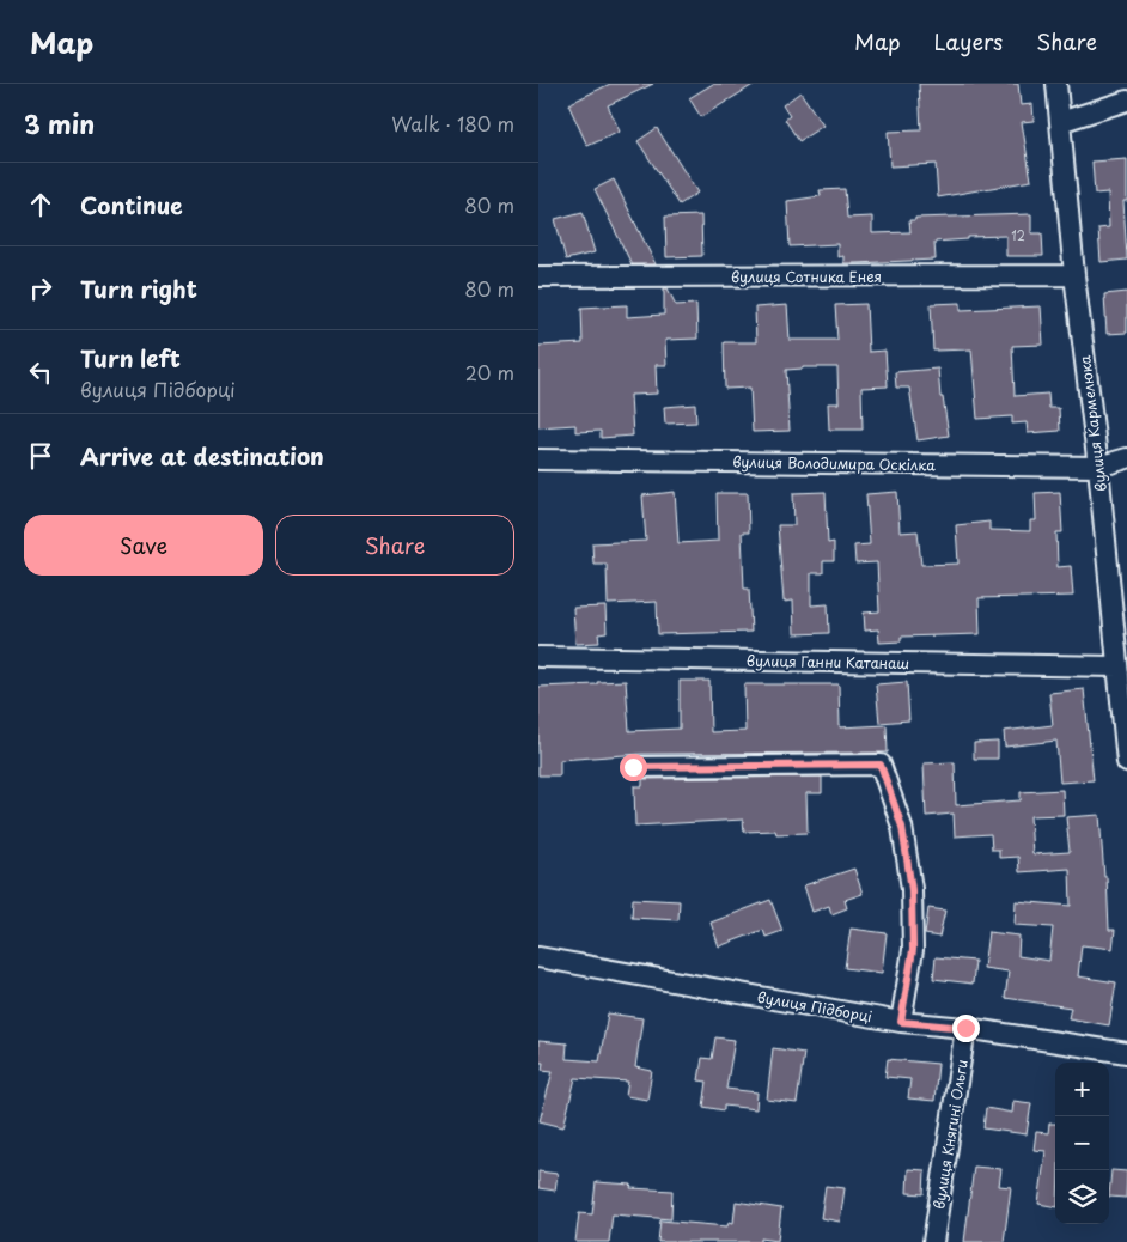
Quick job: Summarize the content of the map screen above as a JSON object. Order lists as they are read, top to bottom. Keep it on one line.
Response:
{"streets":{"street":["вулиця Сотника Енея","вулиця Кармелюка","вулиця Володимира Оскілка","вулиця Ганни Катанаш","вулиця Підборці","вулиця Княгині Ольги"]},"crossings":[["вулиця Сотника Енея","вулиця Кармелюка"],["вулиця Кармелюка","вулиця Володимира Оскілка"],["вулиця Кармелюка","вулиця Ганни Катанаш"],["вулиця Підборці","вулиця Княгині Ольги"]],"house_numbers":["12"],"page":{"header":"Map","nav":["Map","Layers","Share"],"heading":["3 min","Walk · 180 m"],"list":[["Continue","80 m"],["Turn right","80 m"],["Turn left","вулиця Підборці","20 m"],"Arrive at destination"],"buttons":["Save","Share"],"map_buttons":["+","−"]}}
